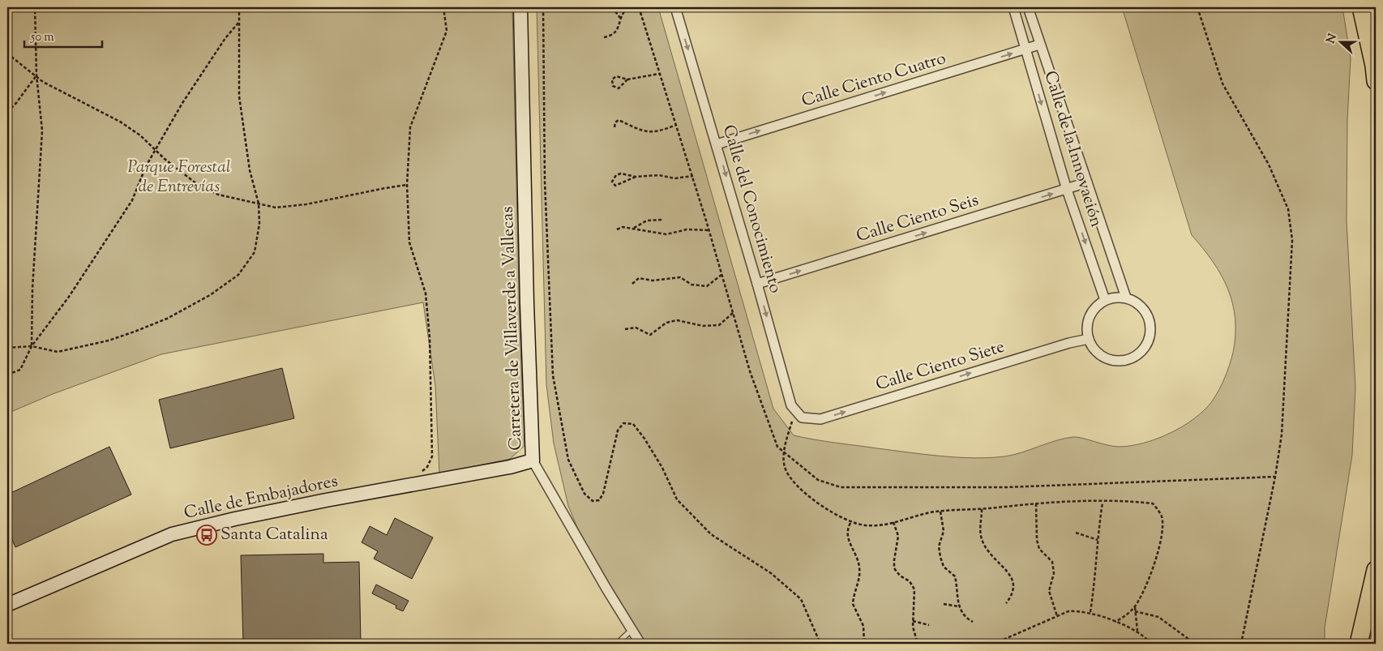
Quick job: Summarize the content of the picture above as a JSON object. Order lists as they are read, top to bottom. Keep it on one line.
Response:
{"streets":{"main road":["Carretera de Villaverde a Vallecas","Calle de Embajadores"],"street":["Calle Ciento Cuatro","Calle de la Innovación","Calle del Conocimiento","Calle Ciento Seis","Calle Ciento Siete"]},"crossings":[["Calle Ciento Cuatro","Calle de la Innovación"],["Calle Ciento Cuatro","Calle del Conocimiento"],["Calle de la Innovación","Calle Ciento Seis"],["Calle de la Innovación","Calle Ciento Siete"],["Calle del Conocimiento","Calle Ciento Seis"],["Calle del Conocimiento","Calle Ciento Siete"],["Carretera de Villaverde a Vallecas","Calle de Embajadores"]],"one_way":["Calle Ciento Cuatro","Calle del Conocimiento","Calle Ciento Seis","Calle Ciento Siete"],"parks":["Parque Forestal de Entrevías"],"places":{"bus stop":["Santa Catalina"]},"scale_bar":"50 m","north":"left"}
